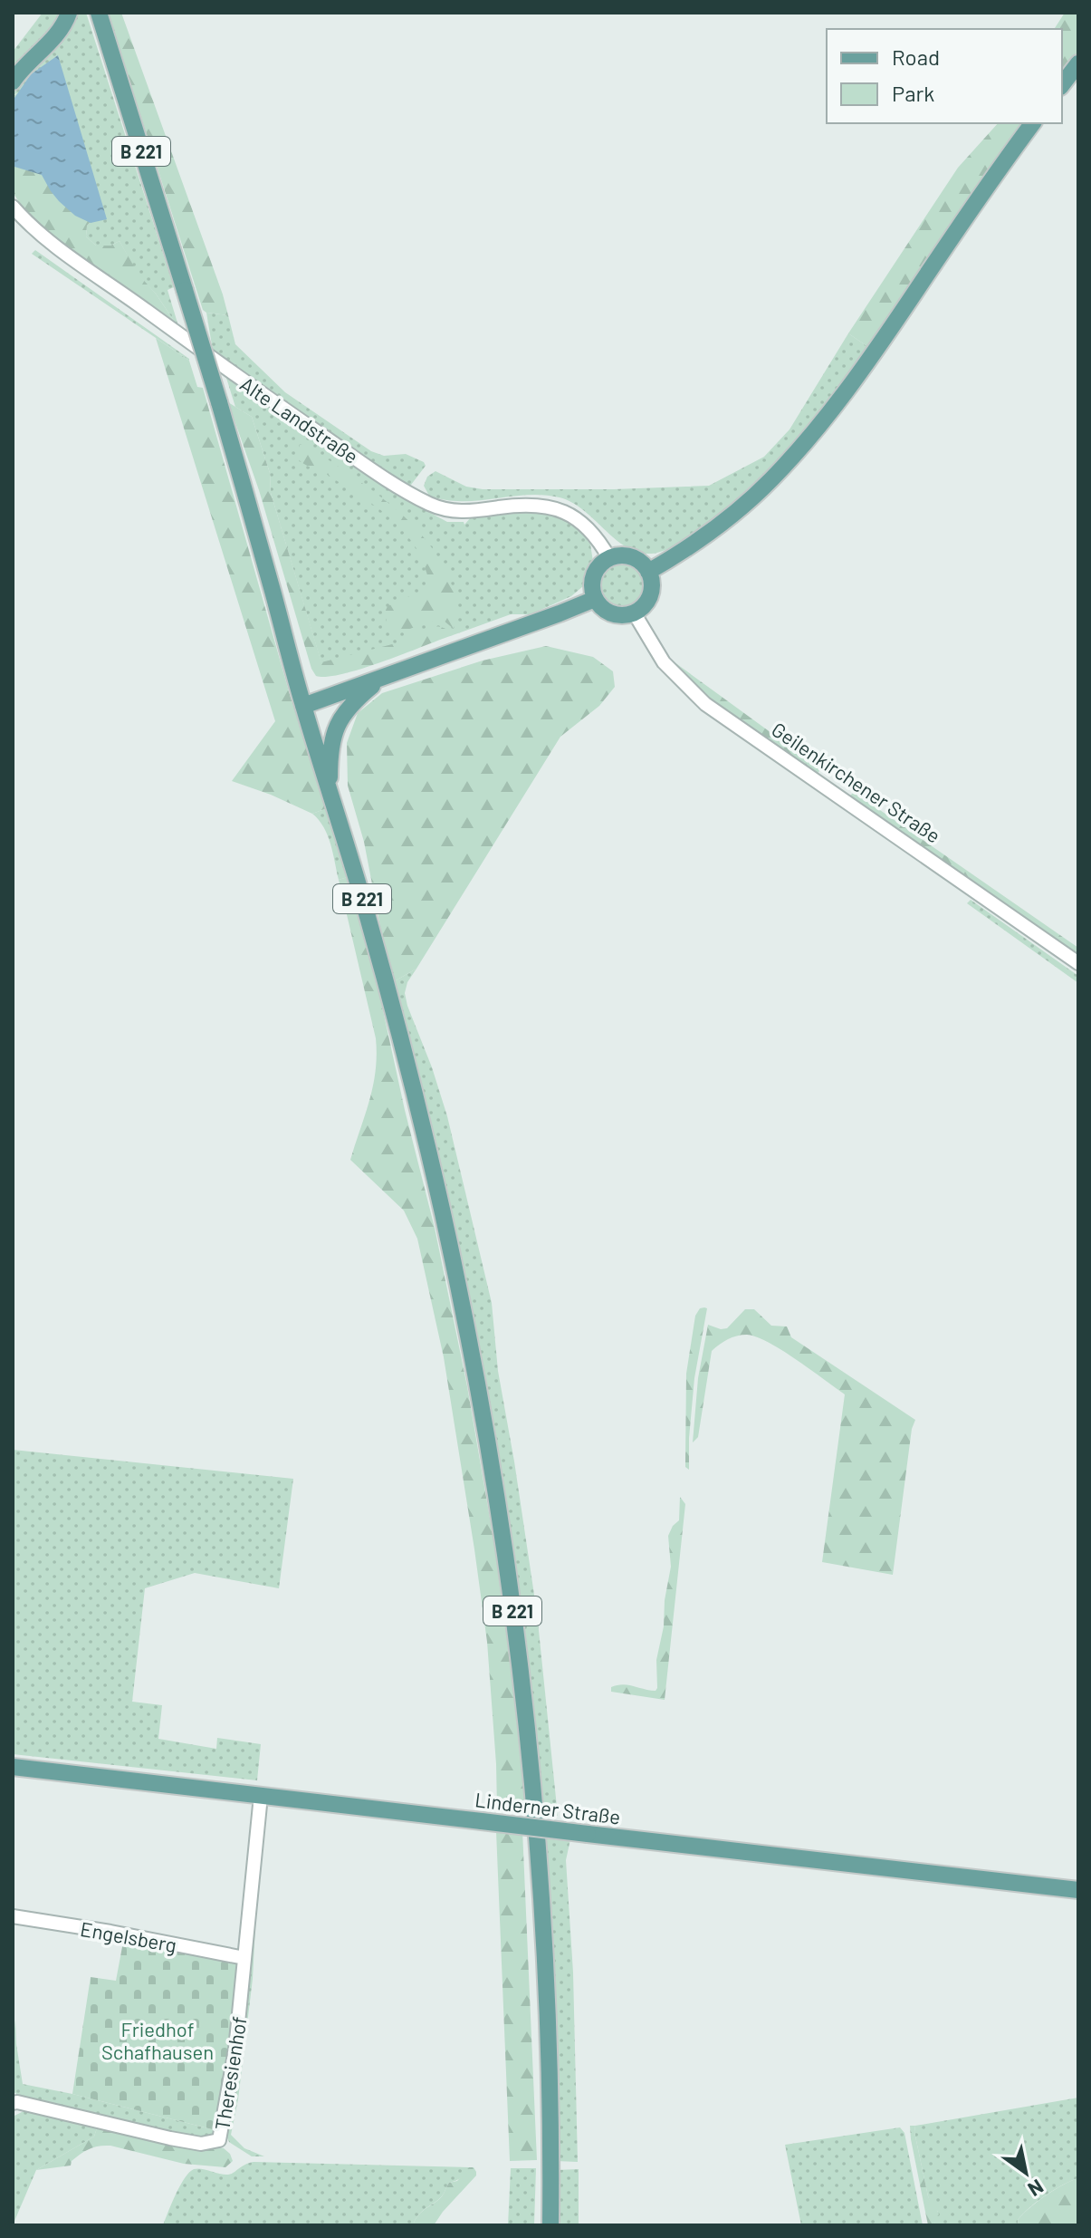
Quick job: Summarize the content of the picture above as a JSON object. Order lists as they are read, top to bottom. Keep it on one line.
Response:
{"streets":{"main road":["B 221","Linderner Straße"],"street":["Alte Landstraße","Geilenkirchener Straße","Engelsberg","Theresienhof"]},"crossings":[["Alte Landstraße","Geilenkirchener Straße"],["Linderner Straße","Theresienhof"],["Engelsberg","Theresienhof"]],"parks":["Friedhof Schafhausen"],"legend":["Road","Park"],"north":"bottom right"}
